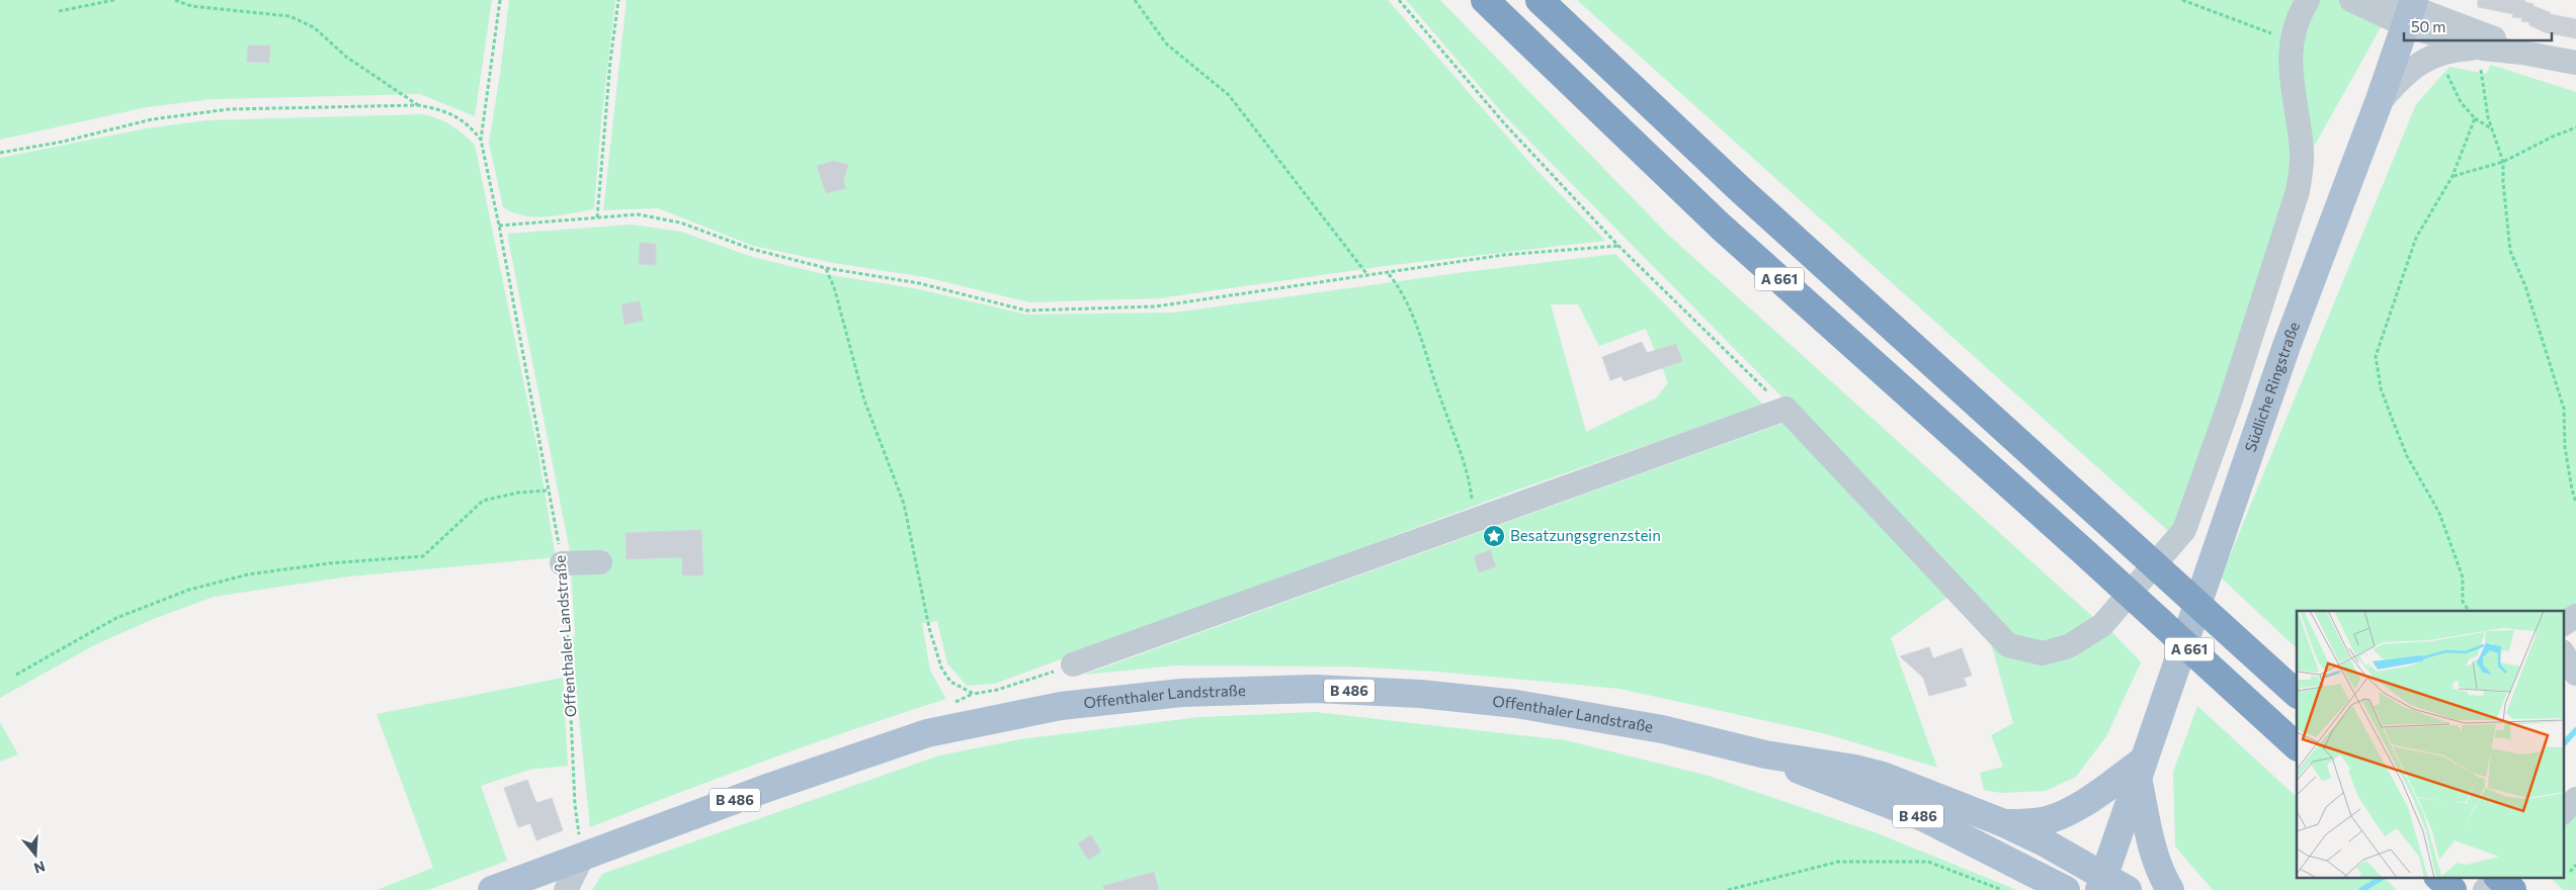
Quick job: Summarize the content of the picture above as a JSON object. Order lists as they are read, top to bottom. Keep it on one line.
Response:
{"streets":{"highway":["A 661"],"main road":["Südliche Ringstraße","Offenthaler Landstraße","B 486"]},"crossings":[["Südliche Ringstraße","Offenthaler Landstraße"]],"places":{"place":["Besatzungsgrenzstein"]},"scale_bar":"50 m","north":"bottom"}
